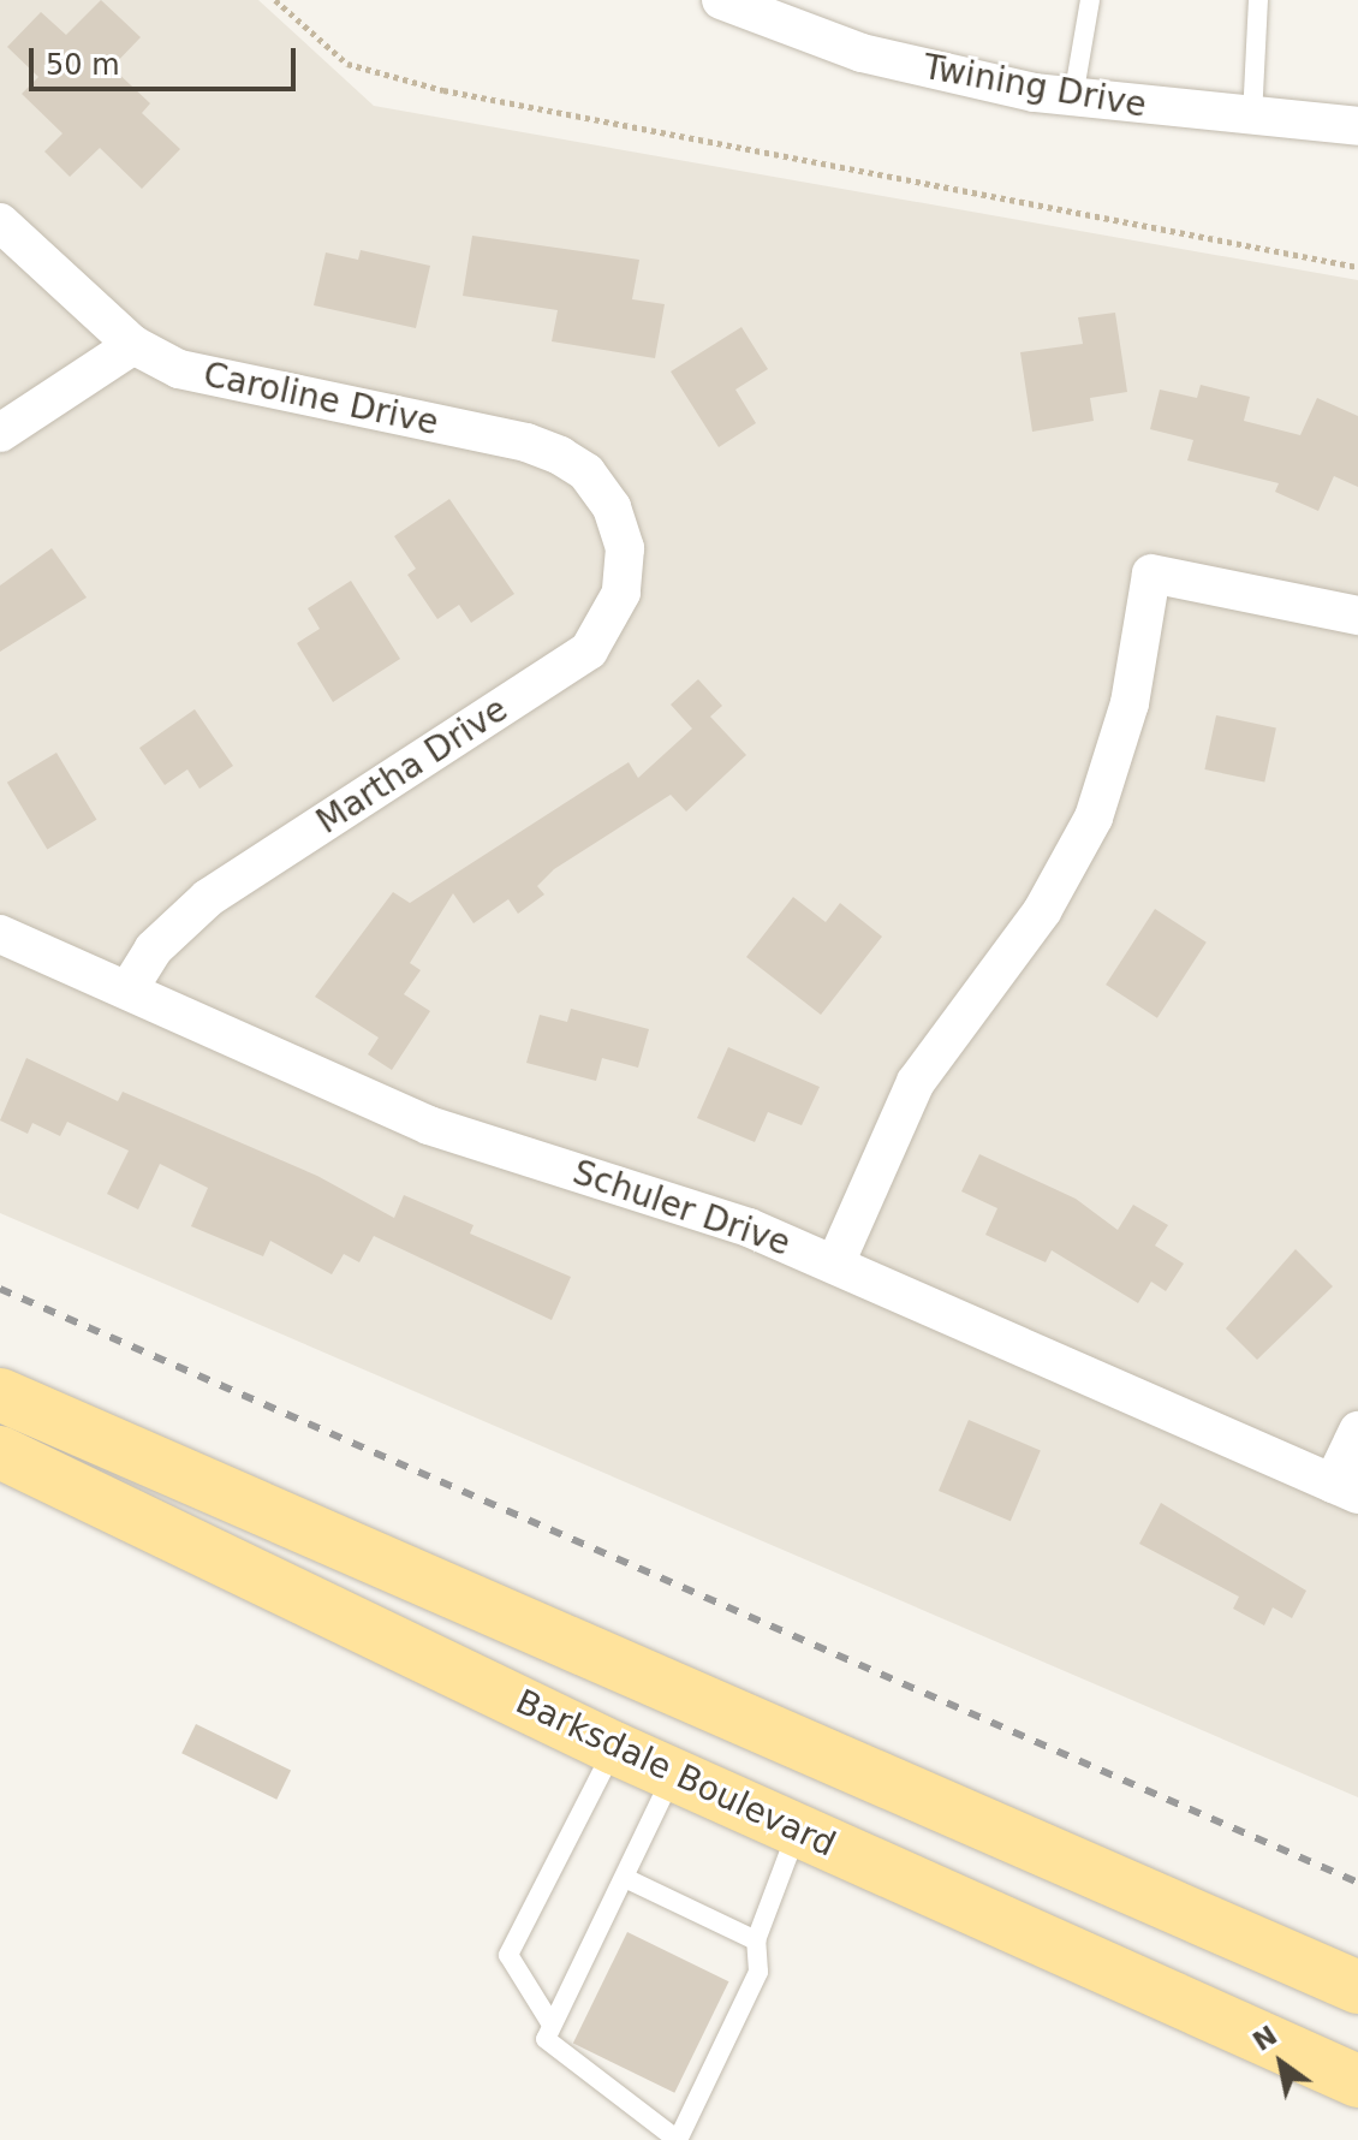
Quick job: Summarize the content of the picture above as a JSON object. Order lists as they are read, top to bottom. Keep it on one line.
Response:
{"streets":{"main road":["Barksdale Boulevard"],"street":["Twining Drive","Caroline Drive","Martha Drive","Schuler Drive"]},"crossings":[["Caroline Drive","Martha Drive"],["Martha Drive","Schuler Drive"]],"scale_bar":"50 m","north":"top left"}
